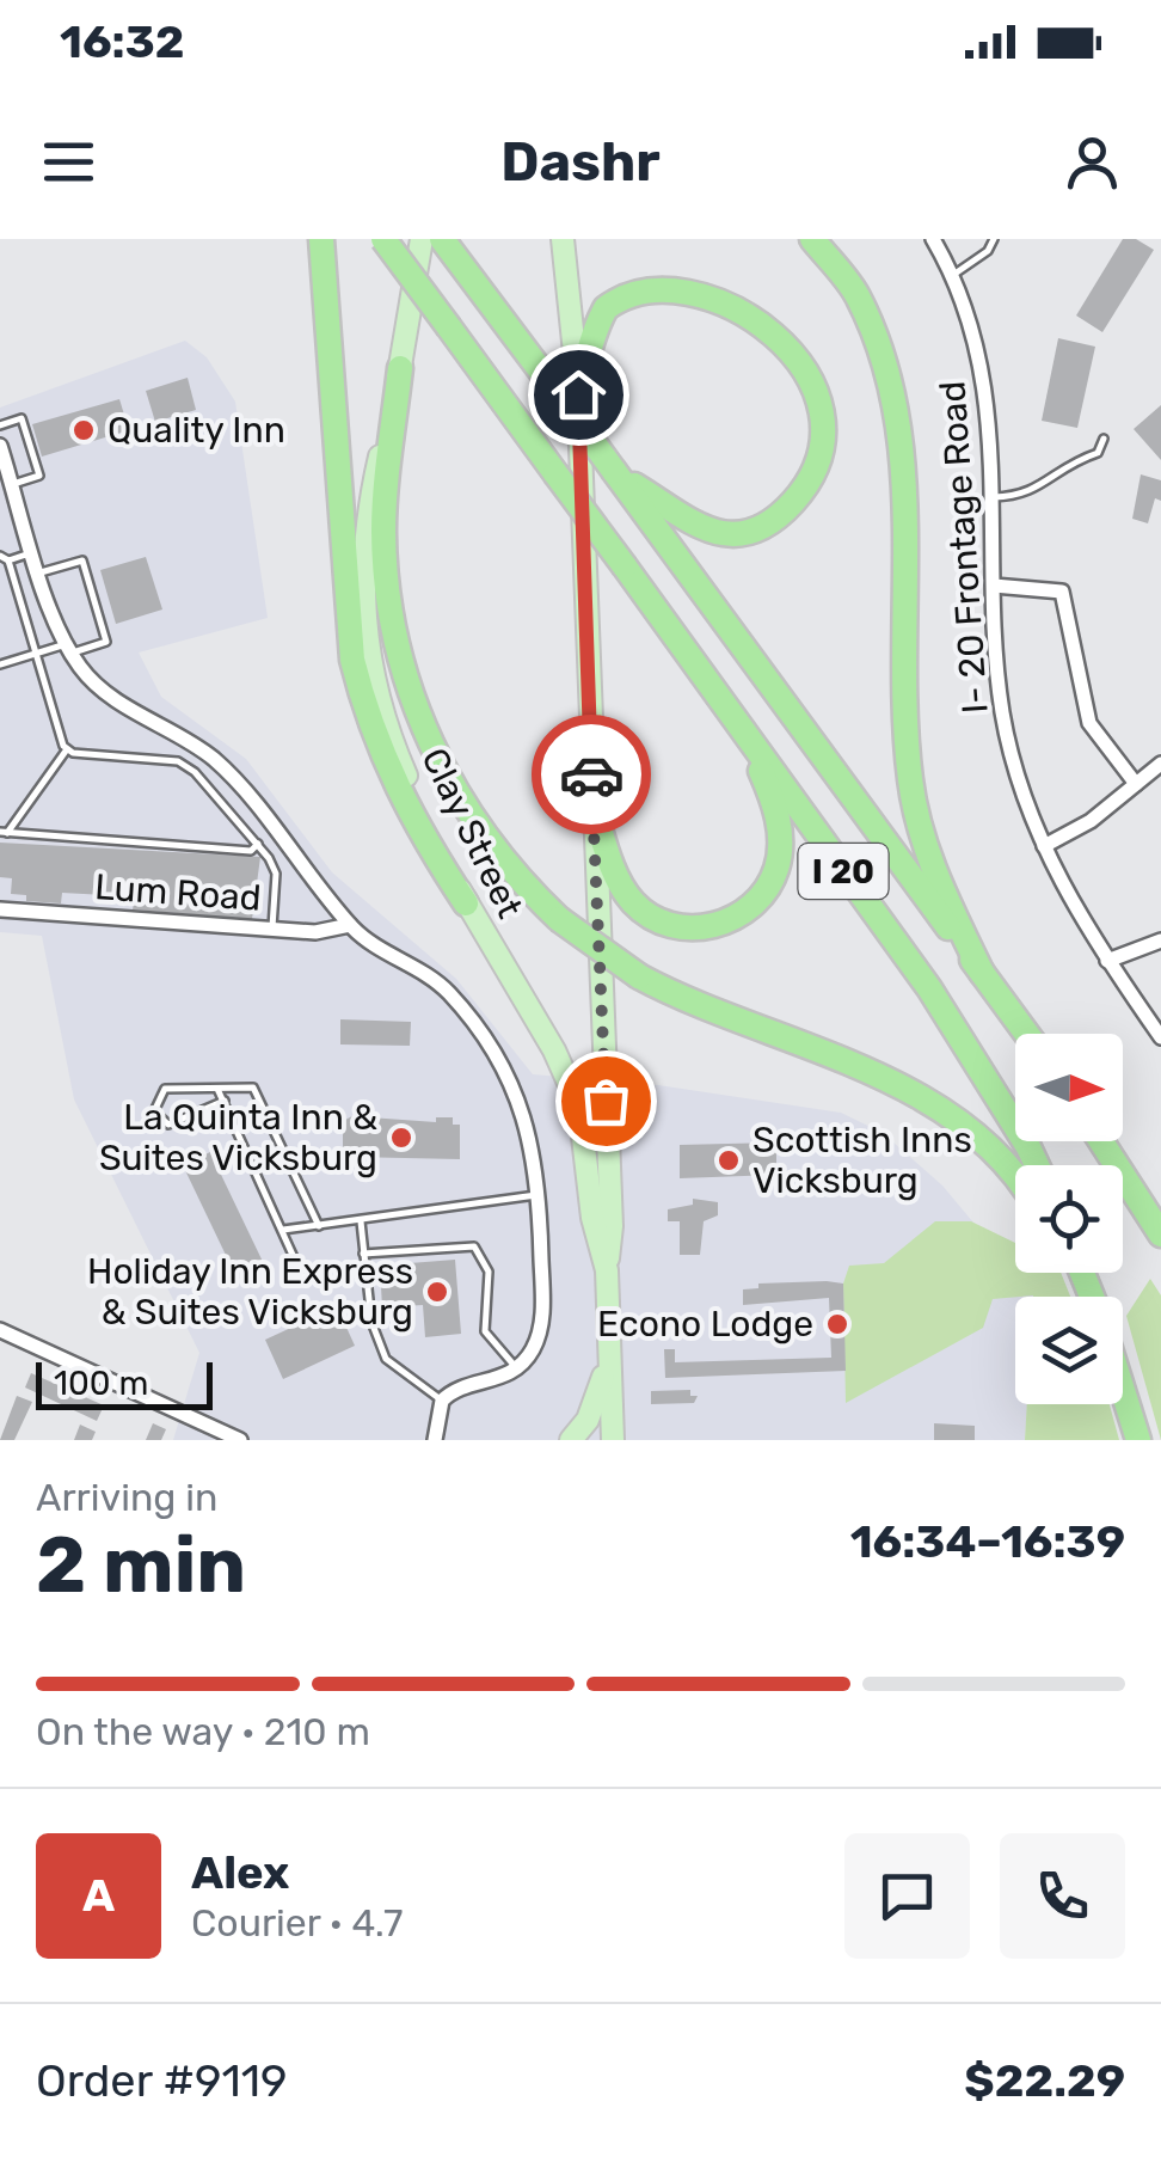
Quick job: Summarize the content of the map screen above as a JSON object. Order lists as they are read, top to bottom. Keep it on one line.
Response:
{"streets":{"highway":["I 20"],"main road":["Clay Street"],"street":["I- 20 Frontage Road","Lum Road"]},"places":["Quality Inn","La Quinta Inn & Suites Vicksburg","Scottish Inns Vicksburg","Holiday Inn Express & Suites Vicksburg","Econo Lodge"],"scale_bar":"100 m","north":"right","page":{"status":"16:32","header":"Dashr","scale":"100 m","heading":["2 min","Arriving in","16:34–16:39"],"panel":["Alex","Courier · 4.7","Order #9119","$22.29"],"bar":"On the way · 210 m","round":"A"}}
